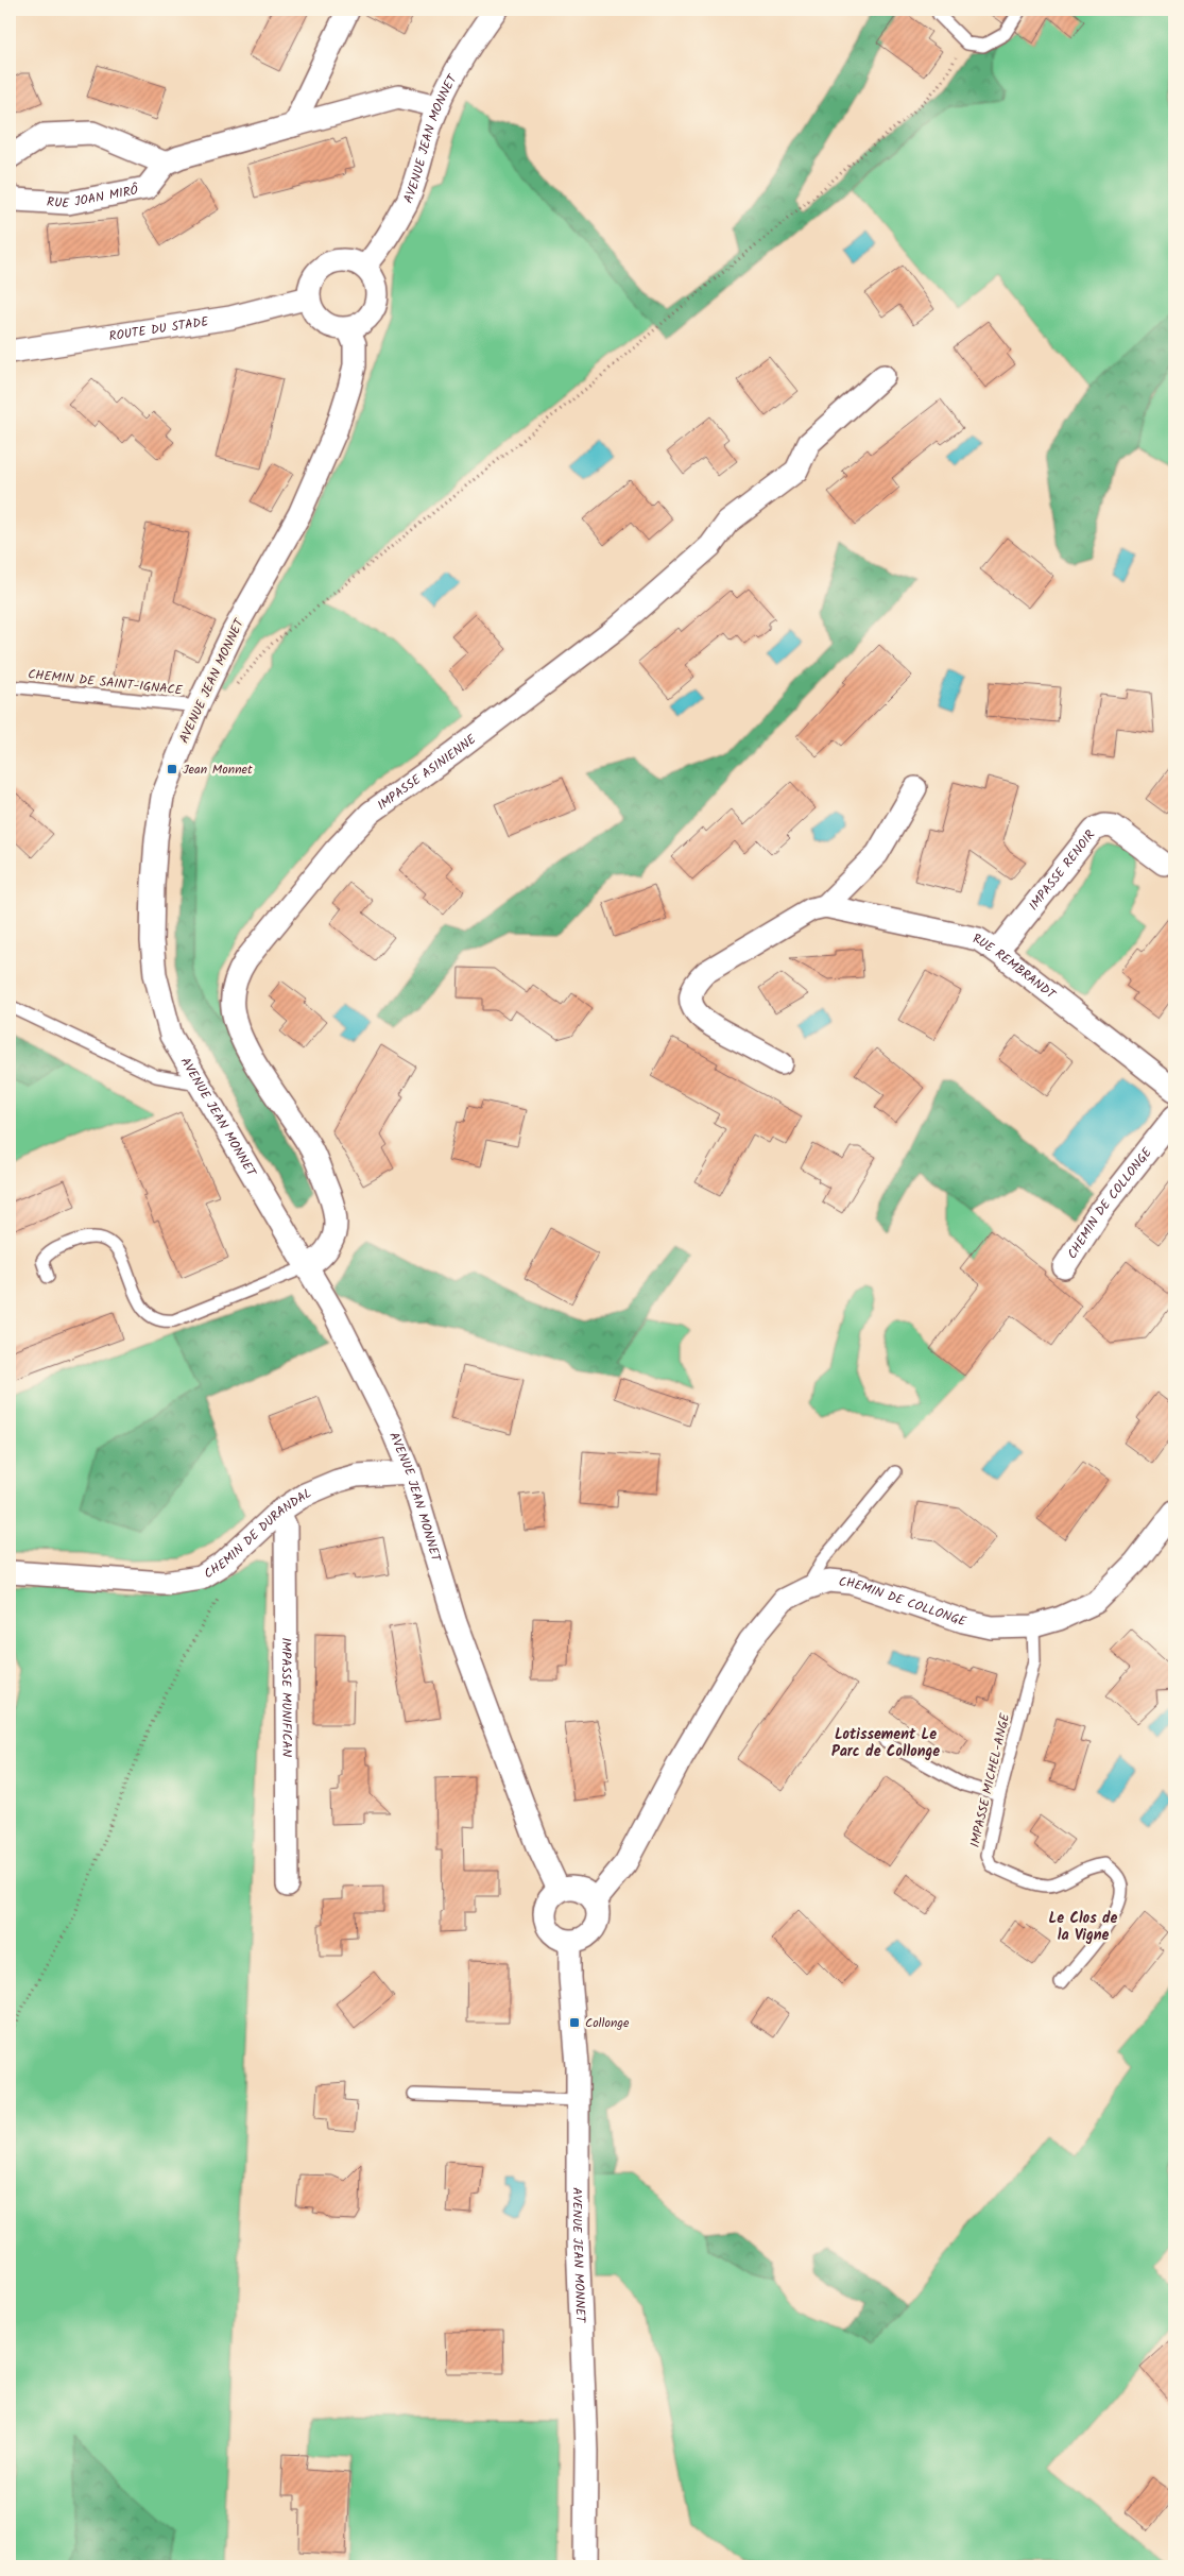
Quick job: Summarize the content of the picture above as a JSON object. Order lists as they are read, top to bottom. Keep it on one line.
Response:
{"streets":{"street":["AVENUE JEAN MONNET","RUE JOAN MIRÔ","ROUTE DU STADE","IMPASSE ASINIENNE","IMPASSE RENOIR","RUE REMBRANDT","CHEMIN DE COLLONGE","CHEMIN DE DURANDAL","IMPASSE MUNIFICAN"],"lane":["CHEMIN DE SAINT-IGNACE","IMPASSE MICHEL-ANGE"]},"crossings":[["AVENUE JEAN MONNET","ROUTE DU STADE"],["AVENUE JEAN MONNET","CHEMIN DE SAINT-IGNACE"],["AVENUE JEAN MONNET","IMPASSE ASINIENNE"],["AVENUE JEAN MONNET","CHEMIN DE COLLONGE"],["AVENUE JEAN MONNET","CHEMIN DE DURANDAL"],["IMPASSE RENOIR","RUE REMBRANDT"],["CHEMIN DE COLLONGE","IMPASSE MICHEL-ANGE"],["CHEMIN DE DURANDAL","IMPASSE MUNIFICAN"]],"districts":["Lotissement Le Parc de Collonge","Le Clos de la Vigne"],"places":{"transit":["Jean Monnet","Collonge"]}}
